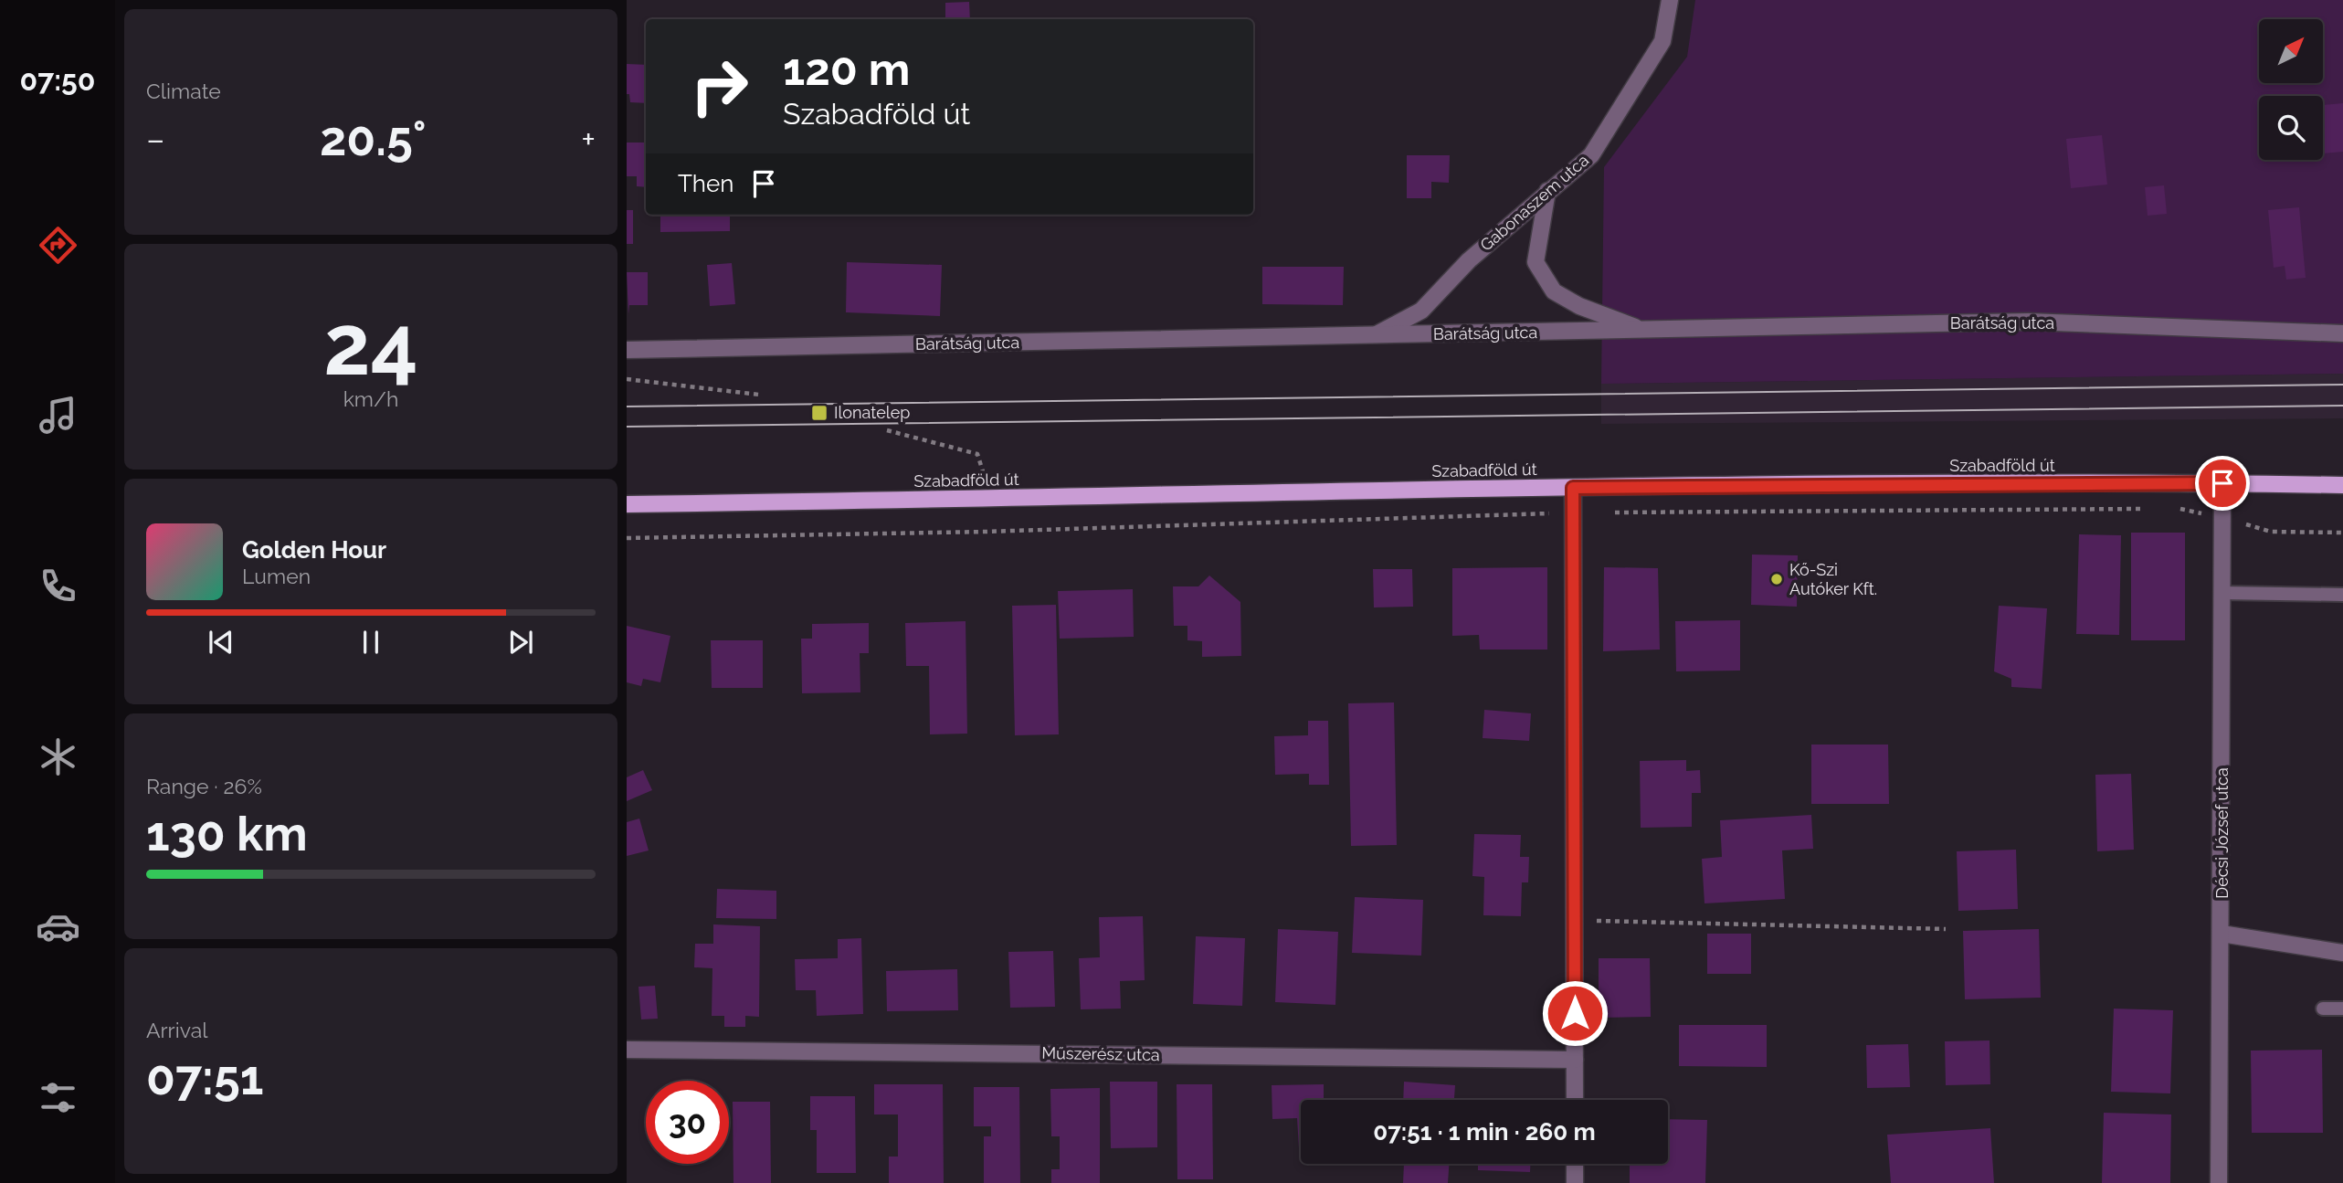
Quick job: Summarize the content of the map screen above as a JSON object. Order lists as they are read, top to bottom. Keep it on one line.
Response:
{"streets":{"main road":["Szabadföld út"],"street":["Gabonaszem utca","Barátság utca","Décsi József utca","Műszerész utca"]},"crossings":[["Gabonaszem utca","Barátság utca"],["Szabadföld út","Décsi József utca"]],"places":{"transit":["Ilonatelep"],"other":["Kő-Szi Autóker Kft."]},"north":"top right","page":{"tabs":"07:50","tile":["Climate",["24","km/h"],["Range · 26%","130 km"],["Arrival","07:51"]],"turn":["120 m","Szabadföld út"],"heat":["−","20.5°","+"],"then":"Then","song":["Golden Hour","Lumen"],"limit":"30","trip":"07:51 · 1 min · 260 m"}}
